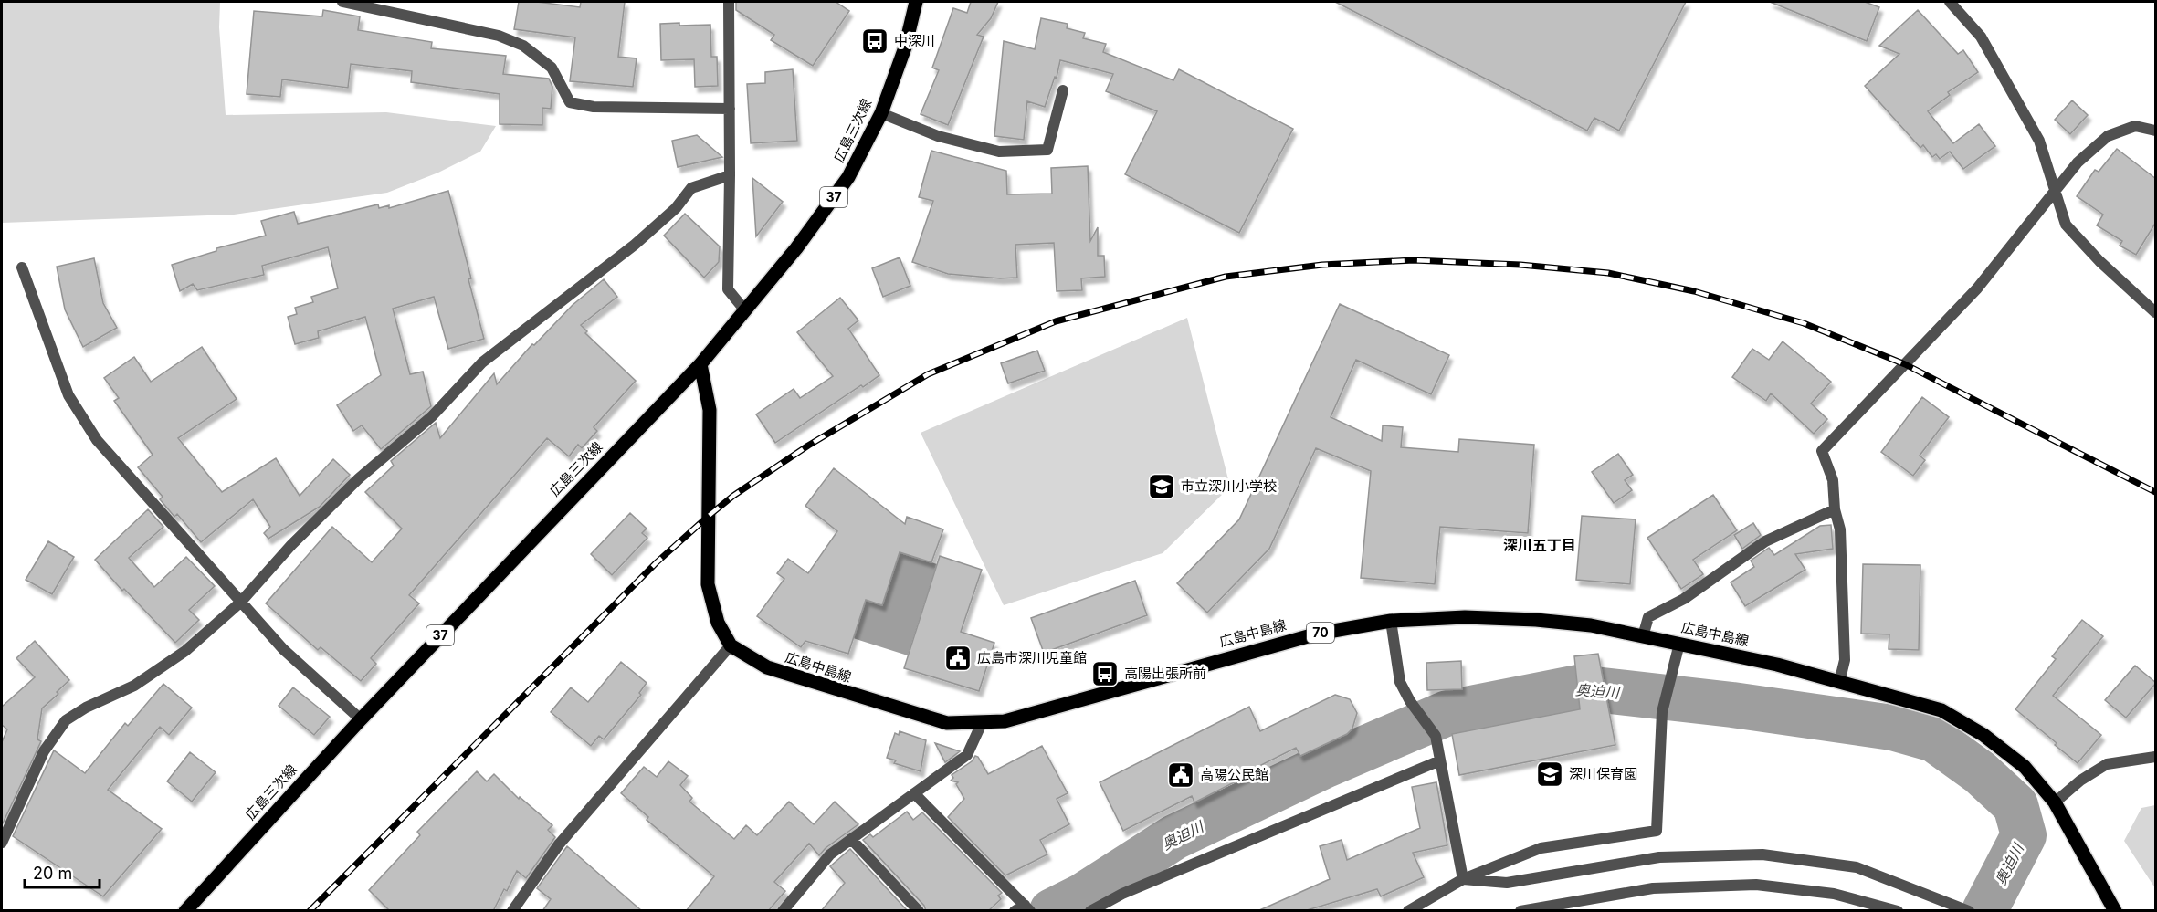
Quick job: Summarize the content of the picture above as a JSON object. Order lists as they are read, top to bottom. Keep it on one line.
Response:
{"streets":{"main road":["広島三次線","37","70","広島中島線"]},"districts":["深川五丁目"],"water":["奥迫川"],"places":{"bus stop":["中深川","高陽出張所前"],"school or university":["市立深川小学校","深川保育園"],"public building":["広島市深川児童館","高陽公民館"]},"scale_bar":"20 m"}
